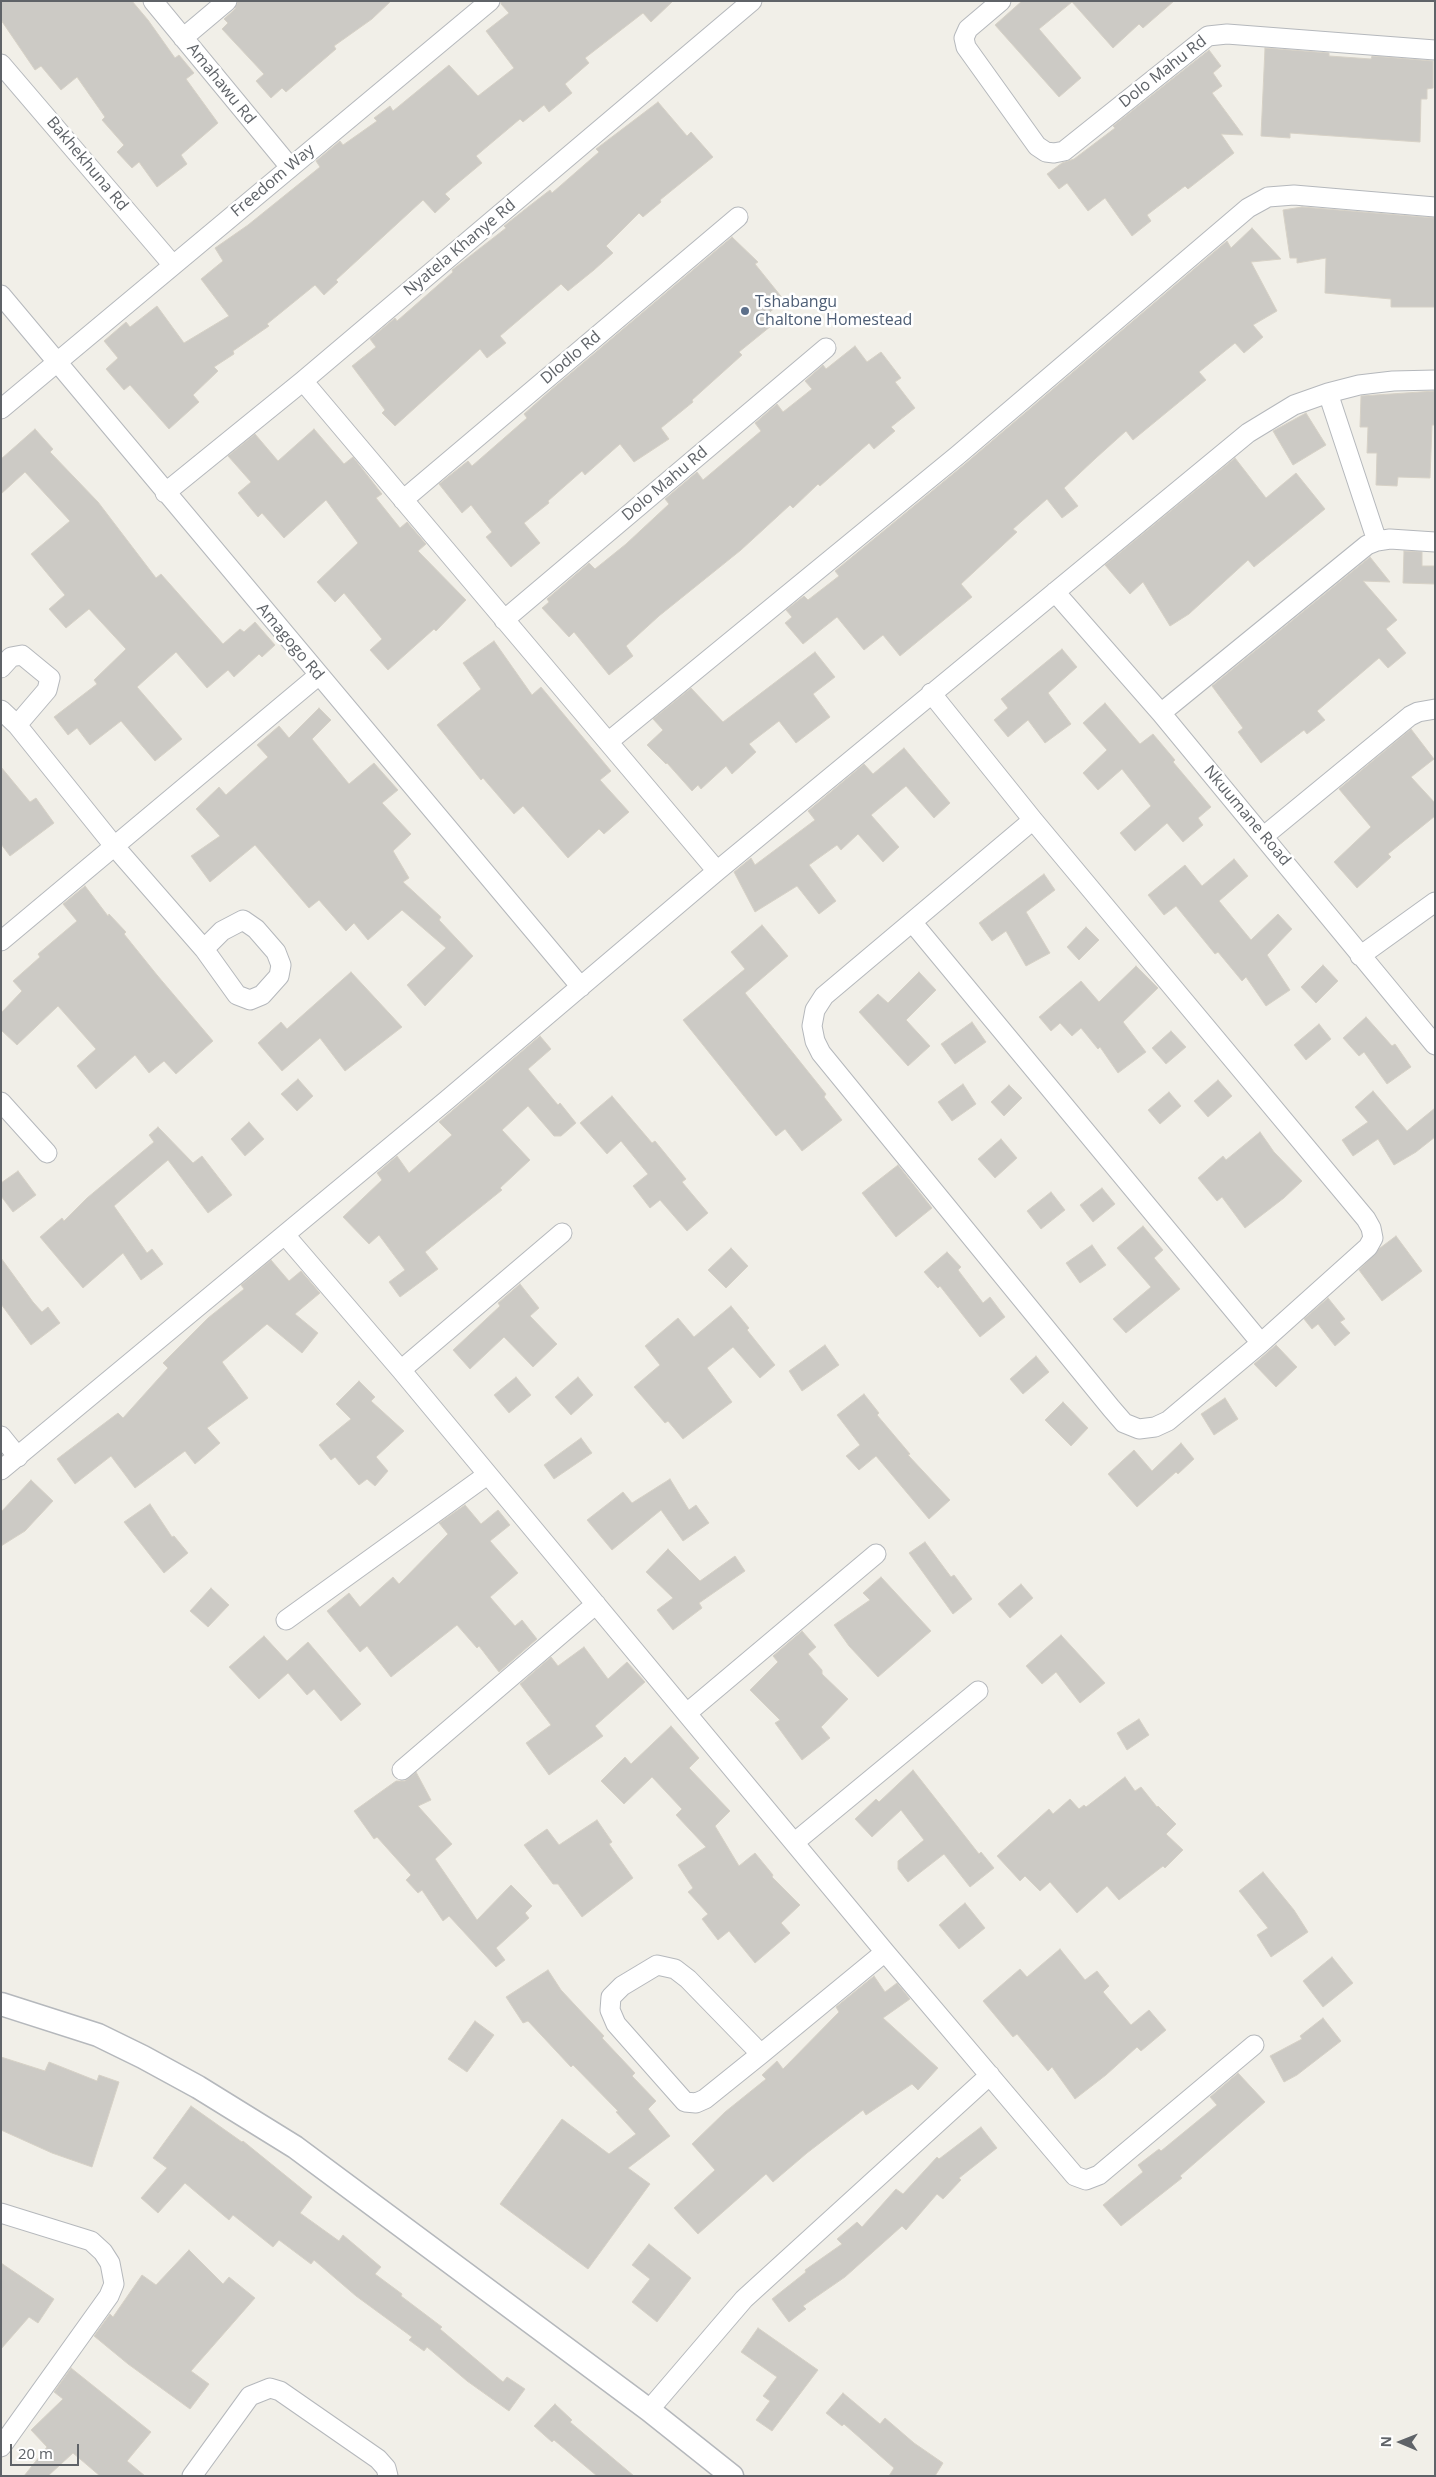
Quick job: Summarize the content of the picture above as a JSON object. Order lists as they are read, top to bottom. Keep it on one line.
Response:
{"streets":{"street":["Dolo Mahu Rd","Amahawu Rd","Bakhekhuna Rd","Freedom Way","Nyatela Khanye Rd","Dlodlo Rd","Amagogo Rd","Nkuumane Road"]},"crossings":[["Amahawu Rd","Freedom Way"],["Bakhekhuna Rd","Freedom Way"],["Freedom Way","Amagogo Rd"],["Nyatela Khanye Rd","Amagogo Rd"]],"places":["Tshabangu Chaltone Homestead"],"scale_bar":"20 m","north":"left"}
